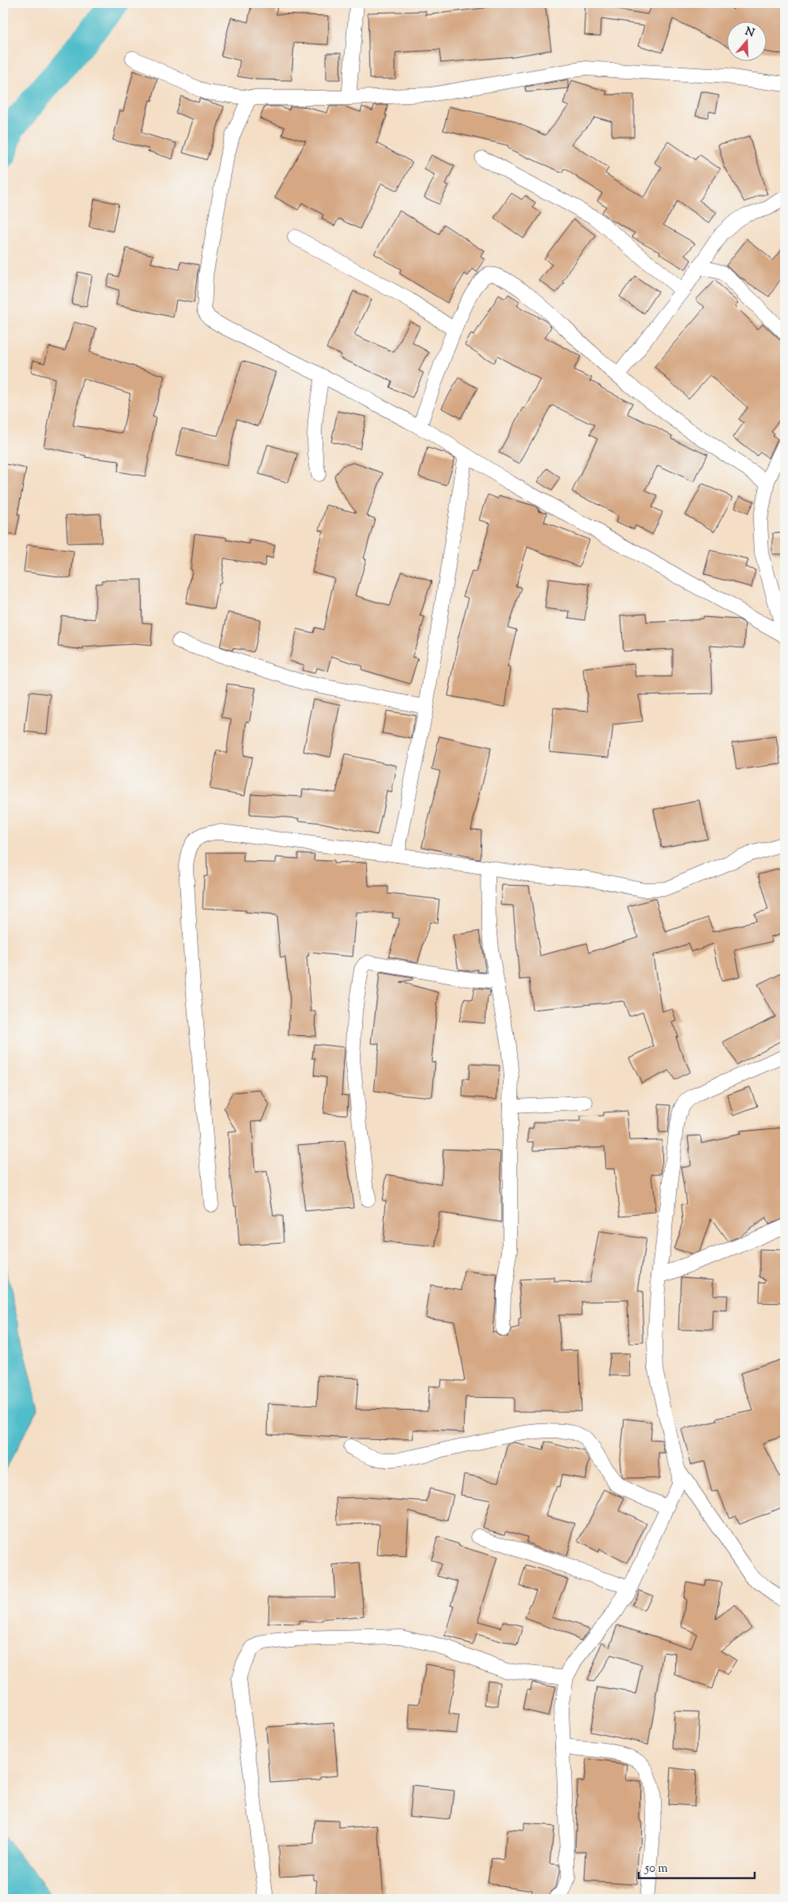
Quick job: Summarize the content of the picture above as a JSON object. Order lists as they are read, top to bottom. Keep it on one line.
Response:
{"scale_bar":"50 m","north":"top"}
